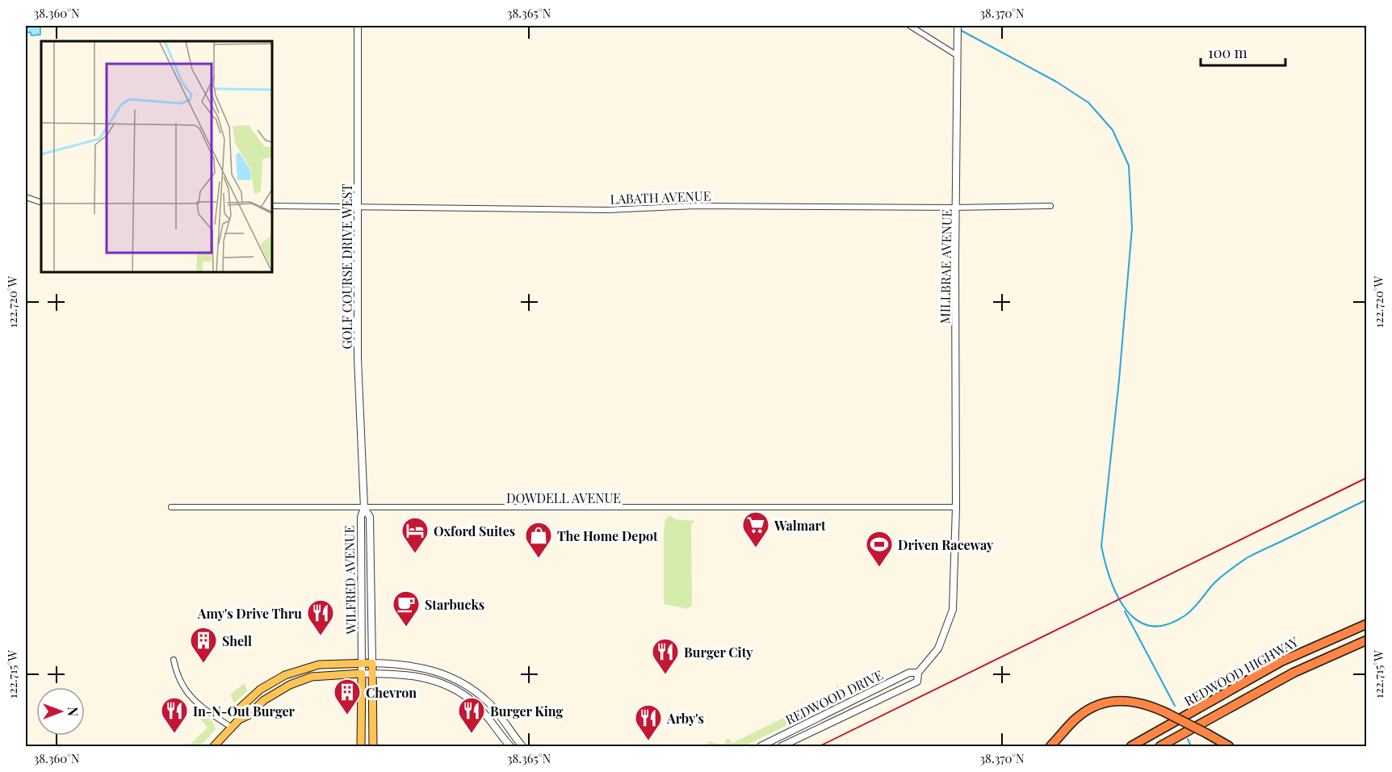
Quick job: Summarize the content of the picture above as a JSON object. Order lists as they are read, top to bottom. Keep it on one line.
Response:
{"streets":{"highway":["REDWOOD HIGHWAY"],"main road":["WILFRED AVENUE"],"street":["LABATH AVENUE","GOLF COURSE DRIVE WEST","MILLBRAE AVENUE","DOWDELL AVENUE","REDWOOD DRIVE"]},"crossings":[["LABATH AVENUE","GOLF COURSE DRIVE WEST"],["LABATH AVENUE","MILLBRAE AVENUE"],["GOLF COURSE DRIVE WEST","DOWDELL AVENUE"],["GOLF COURSE DRIVE WEST","WILFRED AVENUE"],["MILLBRAE AVENUE","DOWDELL AVENUE"],["MILLBRAE AVENUE","REDWOOD DRIVE"],["DOWDELL AVENUE","WILFRED AVENUE"],["DOWDELL AVENUE","REDWOOD DRIVE"]],"places":{"supermarket":["Walmart"],"hotel":["Oxford Suites"],"shop":["The Home Depot"],"sports":["Driven Raceway"],"cafe":["Starbucks"],"restaurant":["Amy's Drive Thru","Burger City","In-N-Out Burger","Burger King","Arby's"],"building":["Shell","Chevron"]},"scale_bar":"100 m","north":"right","coordinates":["38.360°N","38.365°N","38.370°N","122.720°W","122.715°W"]}
